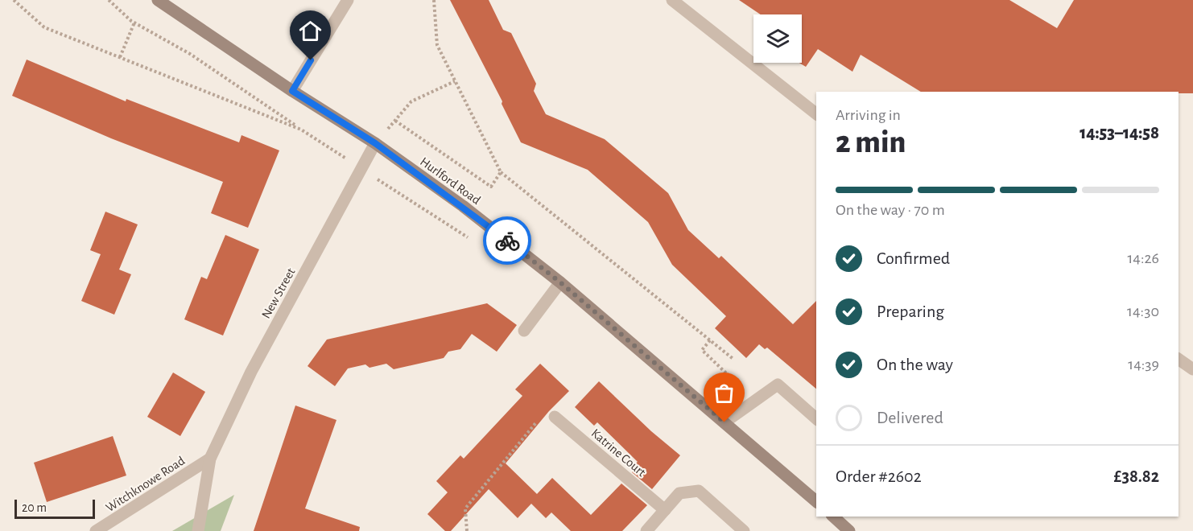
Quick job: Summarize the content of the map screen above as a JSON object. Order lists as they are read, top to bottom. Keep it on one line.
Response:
{"streets":{"main road":["Hurlford Road"],"street":["New Street","Katrine Court","Witchknowe Road"]},"crossings":[["Hurlford Road","New Street"],["New Street","Witchknowe Road"]],"scale_bar":"20 m","page":{"heading":["2 min","Arriving in","14:53–14:58"],"panel":["Order #2602","£38.82"],"bar":"On the way · 70 m","list":[["Confirmed","14:26"],["Preparing","14:30"],["On the way","14:39"],"Delivered"],"scale":"20 m"}}
